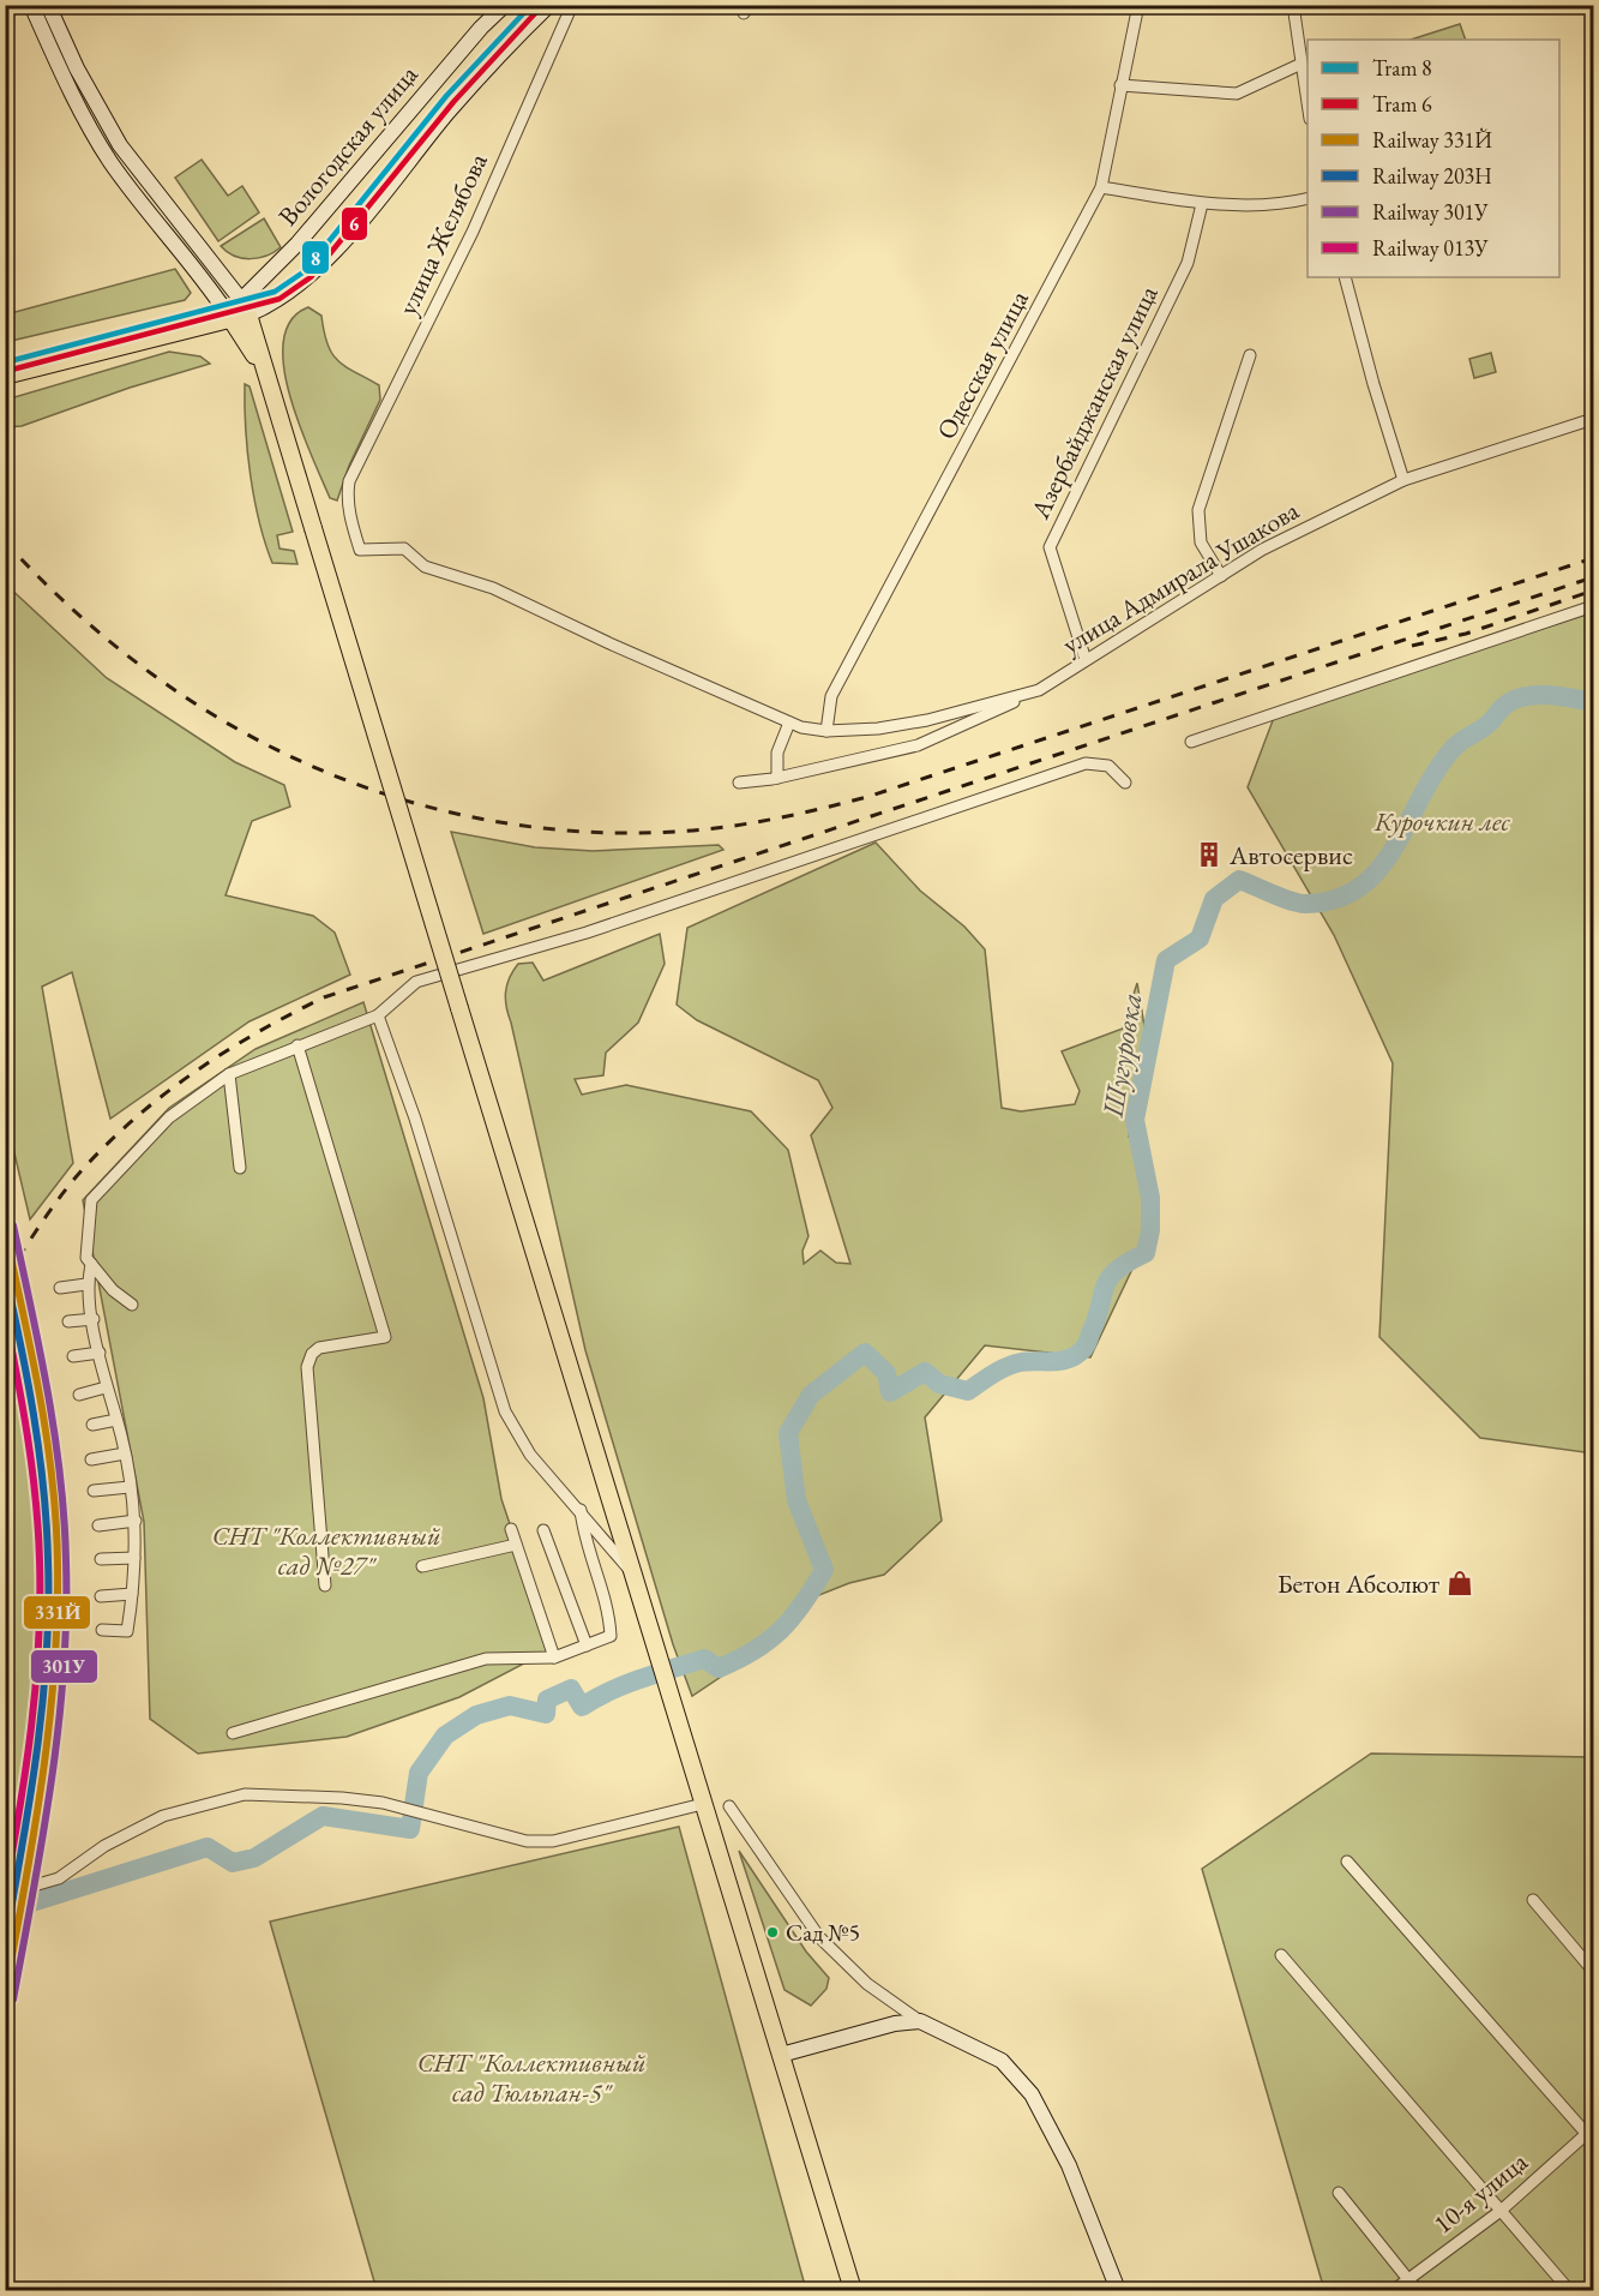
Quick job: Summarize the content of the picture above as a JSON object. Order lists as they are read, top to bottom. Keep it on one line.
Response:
{"streets":{"main road":["Вологодская улица"],"street":["улица Желябова","Одесская улица","Азербайджанская улица","улица Адмирала Ушакова","10-я улица"]},"crossings":[["улица Желябова","улица Адмирала Ушакова"],["Одесская улица","улица Адмирала Ушакова"],["Азербайджанская улица","улица Адмирала Ушакова"]],"water":["Шугуровка"],"parks":["Курочкин лес","СНТ \"Коллективный сад №27\"","СНТ \"Коллективный сад Тюльпан-5\""],"places":{"building":["Автосервис"],"shop":["Бетон Абсолют"],"other":["Сад №5"]},"lines":["tram line 8","tram line 6","rail line 301У","rail line 331Й","rail line 203Н","rail line 013У"],"legend":["Tram 8","Tram 6","Railway 331Й","Railway 203Н","Railway 301У","Railway 013У"]}
